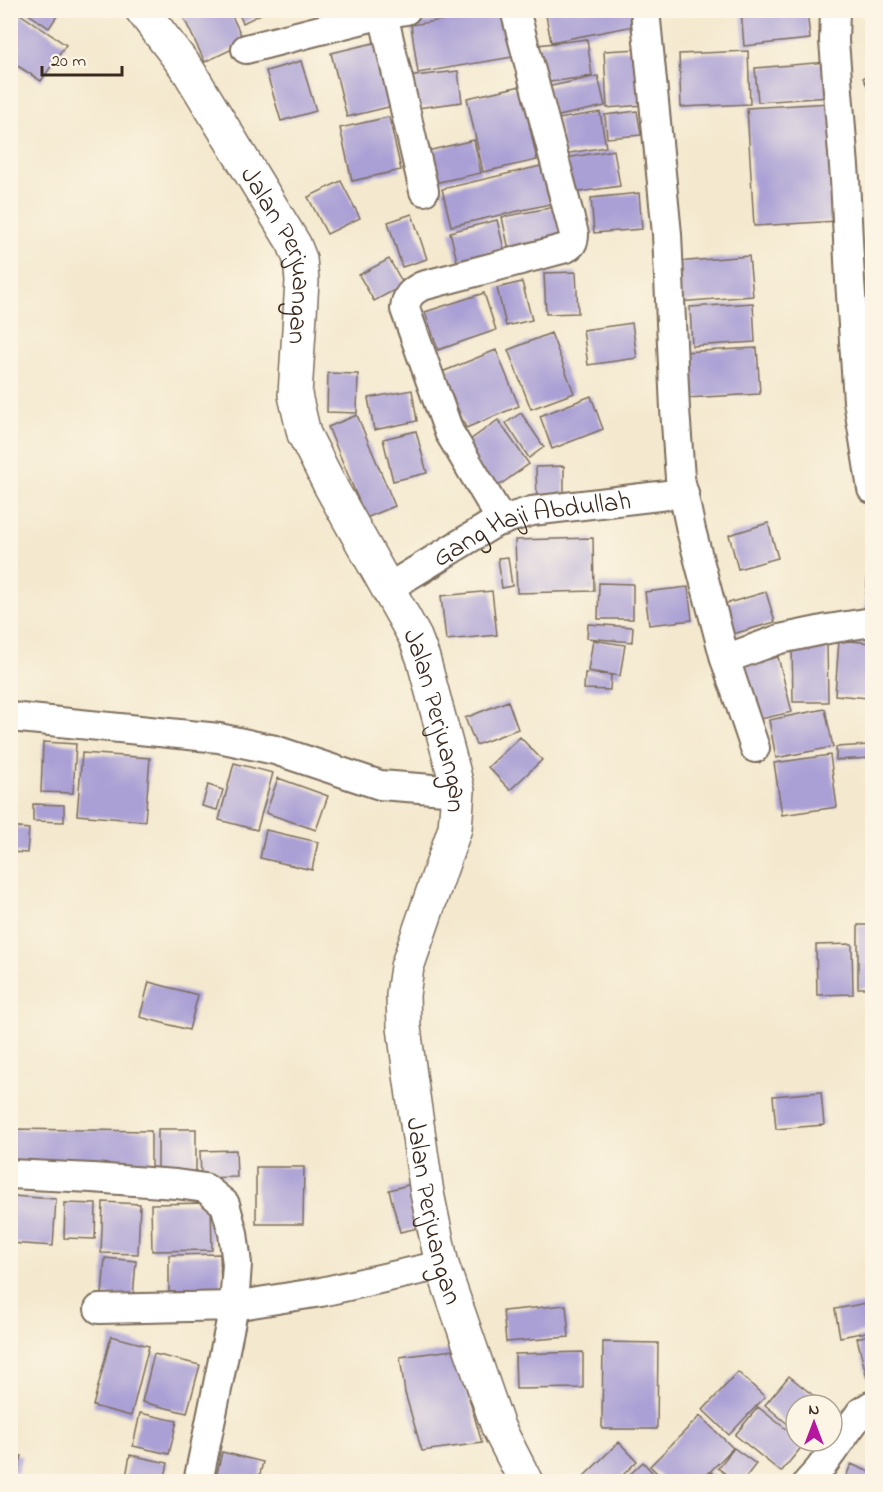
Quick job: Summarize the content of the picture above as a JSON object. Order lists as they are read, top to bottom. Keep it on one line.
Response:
{"streets":{"street":["Jalan Perjuangan","Gang Haji Abdullah"]},"crossings":[["Jalan Perjuangan","Gang Haji Abdullah"]],"scale_bar":"20 m","north":"top"}
